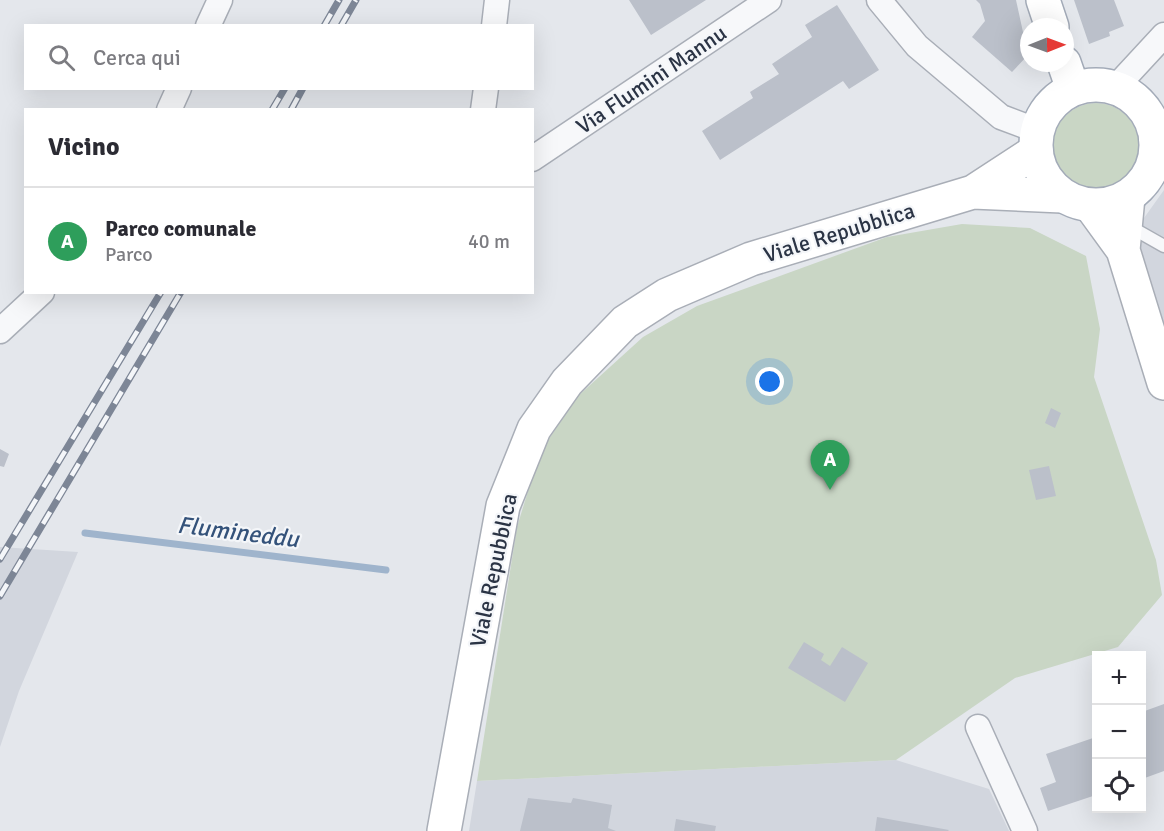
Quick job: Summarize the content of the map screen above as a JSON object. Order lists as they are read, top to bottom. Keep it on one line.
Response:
{"streets":{"main road":["Viale Repubblica"],"street":["Via Flumini Mannu"]},"water":["Flumineddu"],"north":"right","page":{"search":"Cerca qui","heading":"Vicino","list":[{"mark":"A","name":"Parco comunale","note":"Parco","value":"40 m"}],"pins":"A","map_buttons":["+","−"]}}
